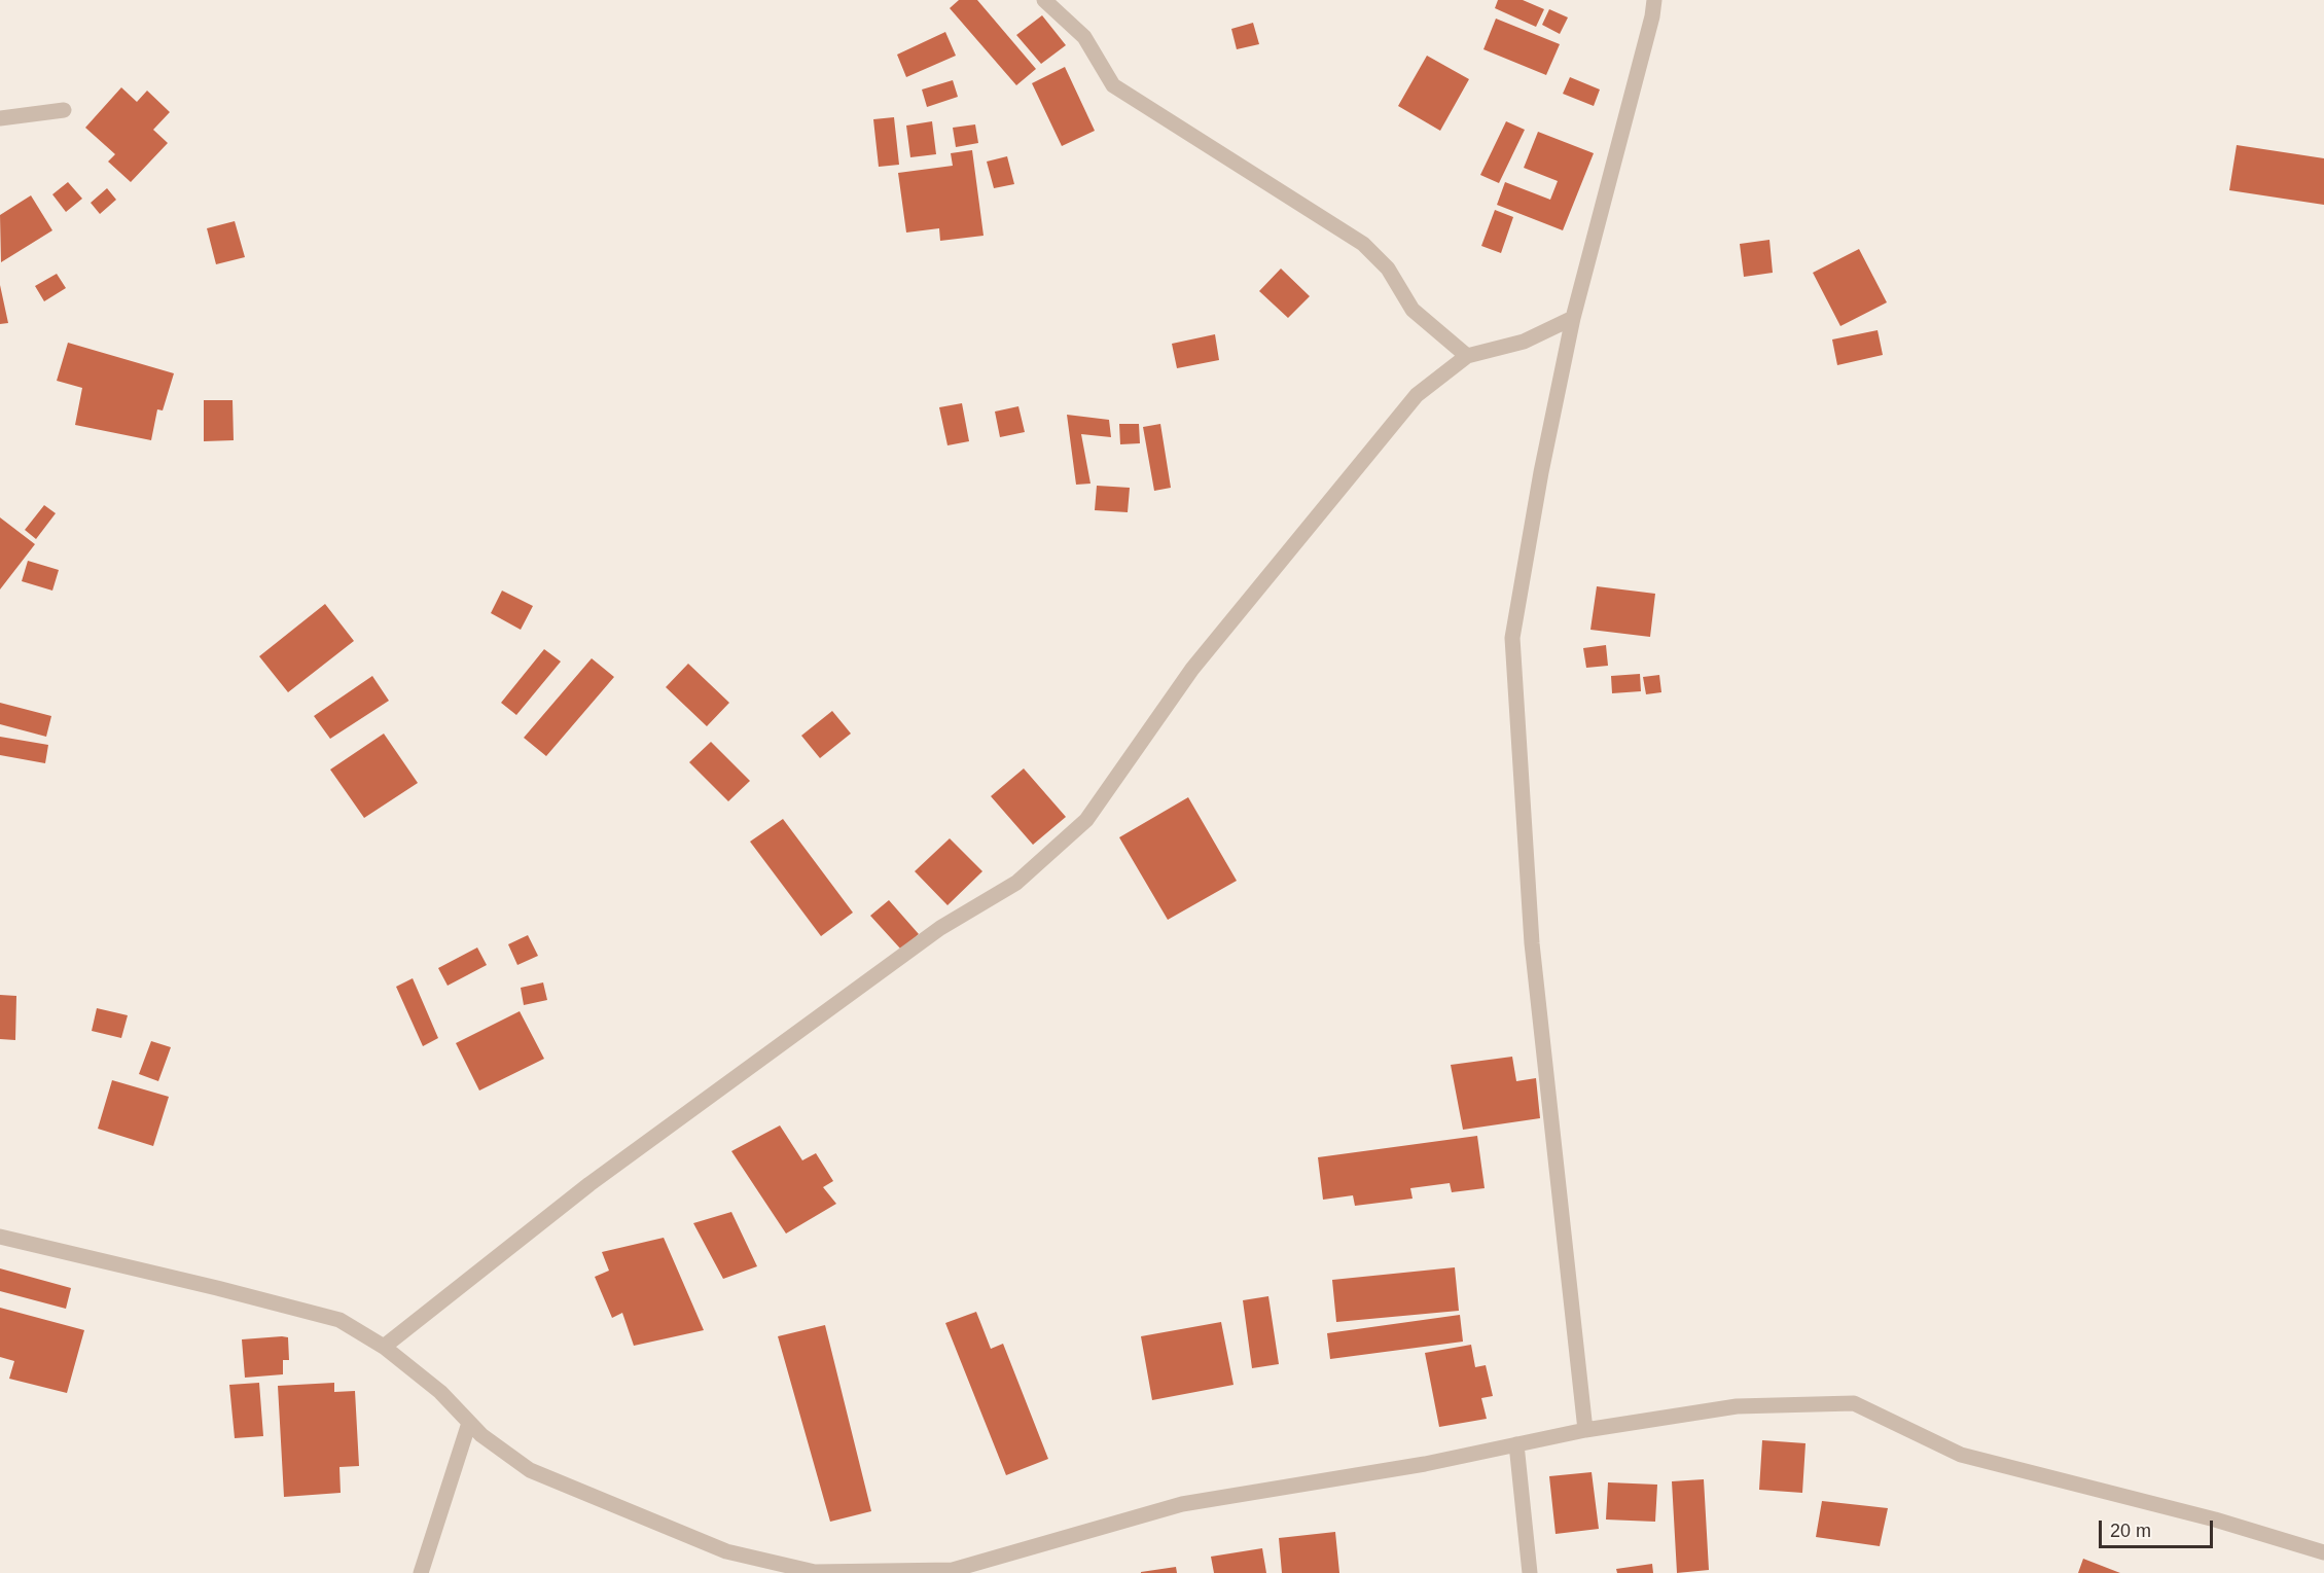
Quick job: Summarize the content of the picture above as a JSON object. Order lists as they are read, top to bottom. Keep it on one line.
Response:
{"scale_bar":"20 m"}
